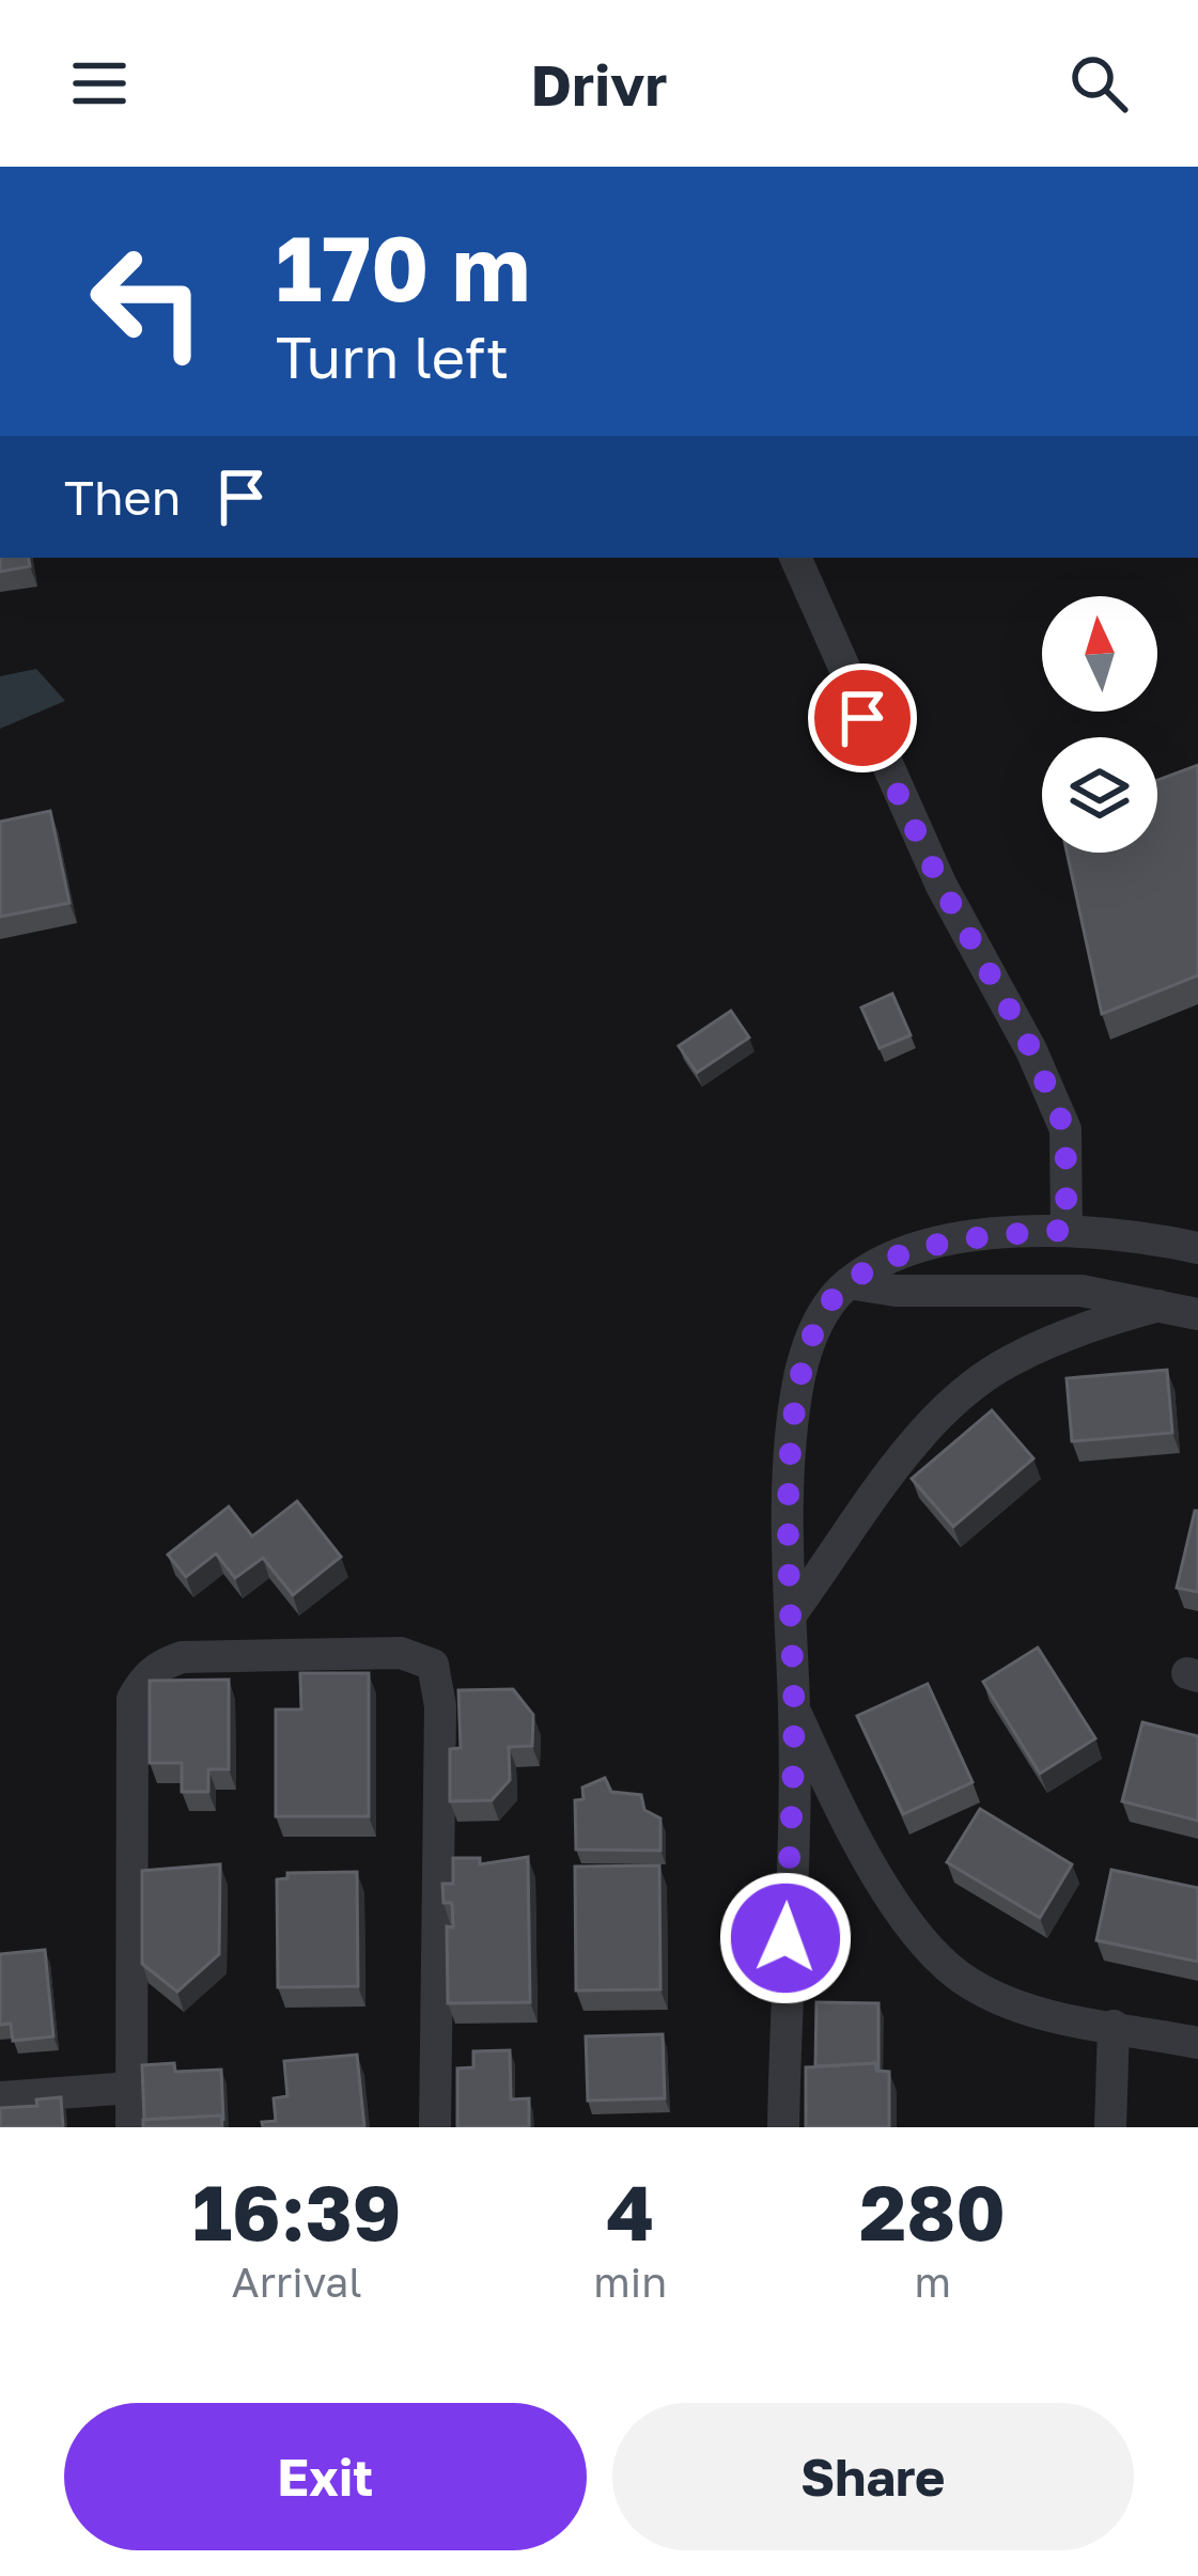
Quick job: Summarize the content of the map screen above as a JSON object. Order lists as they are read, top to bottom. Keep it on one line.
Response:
{"north":"top","page":{"header":"Drivr","turn":["170 m","Turn left"],"then":"Then","eta":["16:39","Arrival","4","min","280","m"],"buttons":["Exit","Share"]}}
